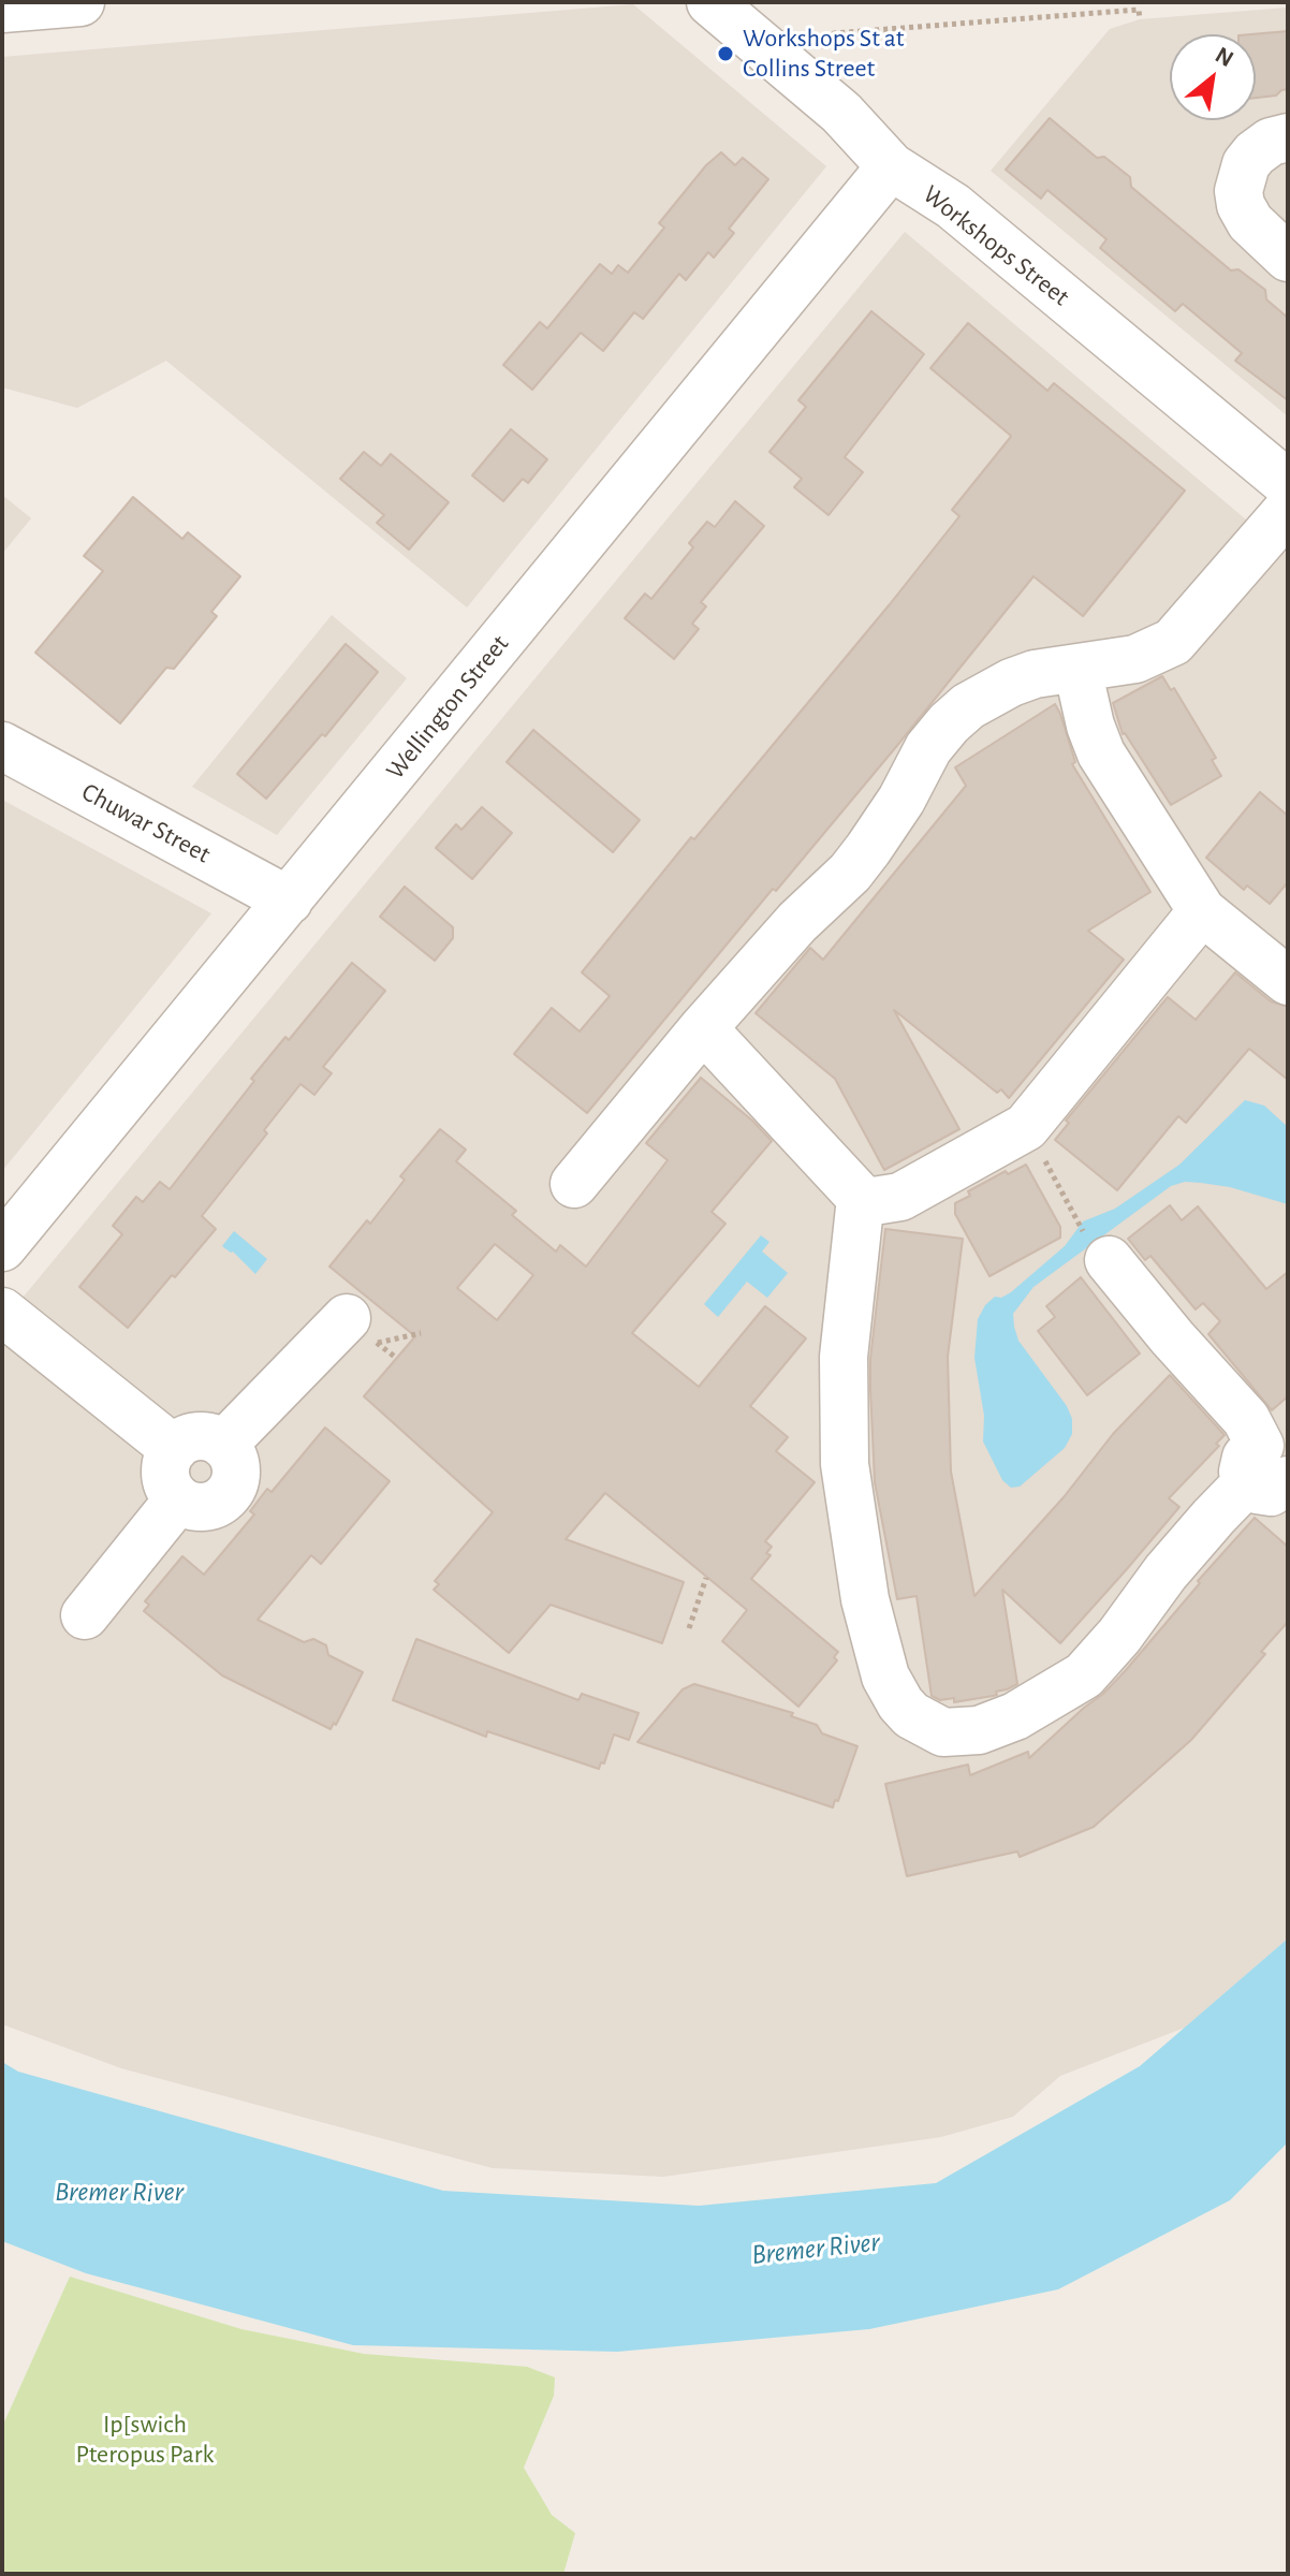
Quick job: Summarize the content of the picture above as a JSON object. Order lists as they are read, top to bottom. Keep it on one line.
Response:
{"streets":{"street":["Workshops Street","Wellington Street","Chuwar Street"]},"crossings":[["Workshops Street","Wellington Street"],["Wellington Street","Chuwar Street"]],"water":["Bremer River"],"parks":["Ip[swich Pteropus Park"],"places":["Workshops St at Collins Street"],"north":"top right"}
